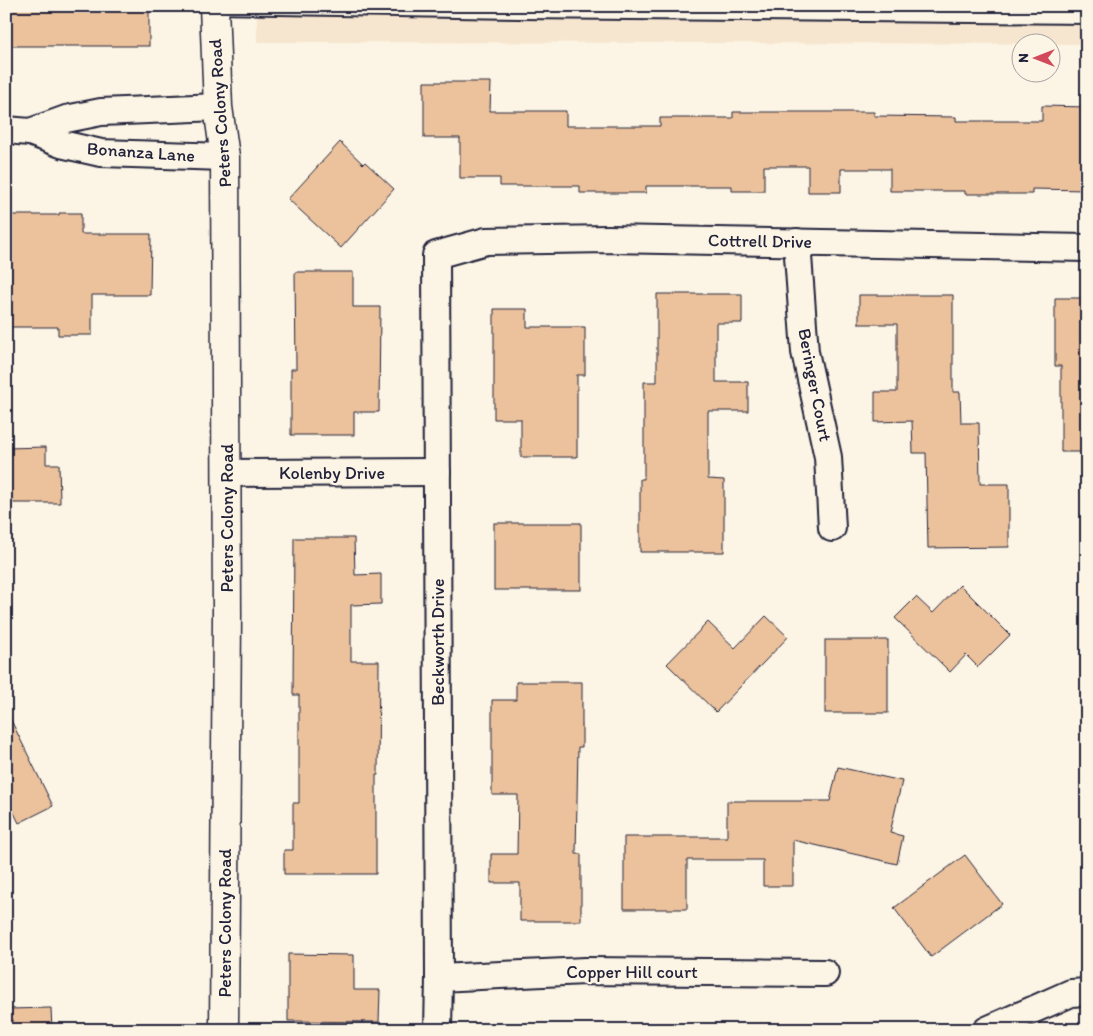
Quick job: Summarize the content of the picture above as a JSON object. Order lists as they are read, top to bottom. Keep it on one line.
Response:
{"streets":{"street":["Peters Colony Road","Bonanza Lane","Cottrell Drive","Beringer Court","Kolenby Drive","Beckworth Drive","Copper Hill court"]},"crossings":[["Peters Colony Road","Bonanza Lane"],["Peters Colony Road","Kolenby Drive"],["Cottrell Drive","Beringer Court"],["Cottrell Drive","Beckworth Drive"],["Kolenby Drive","Beckworth Drive"],["Beckworth Drive","Copper Hill court"]],"north":"left"}
